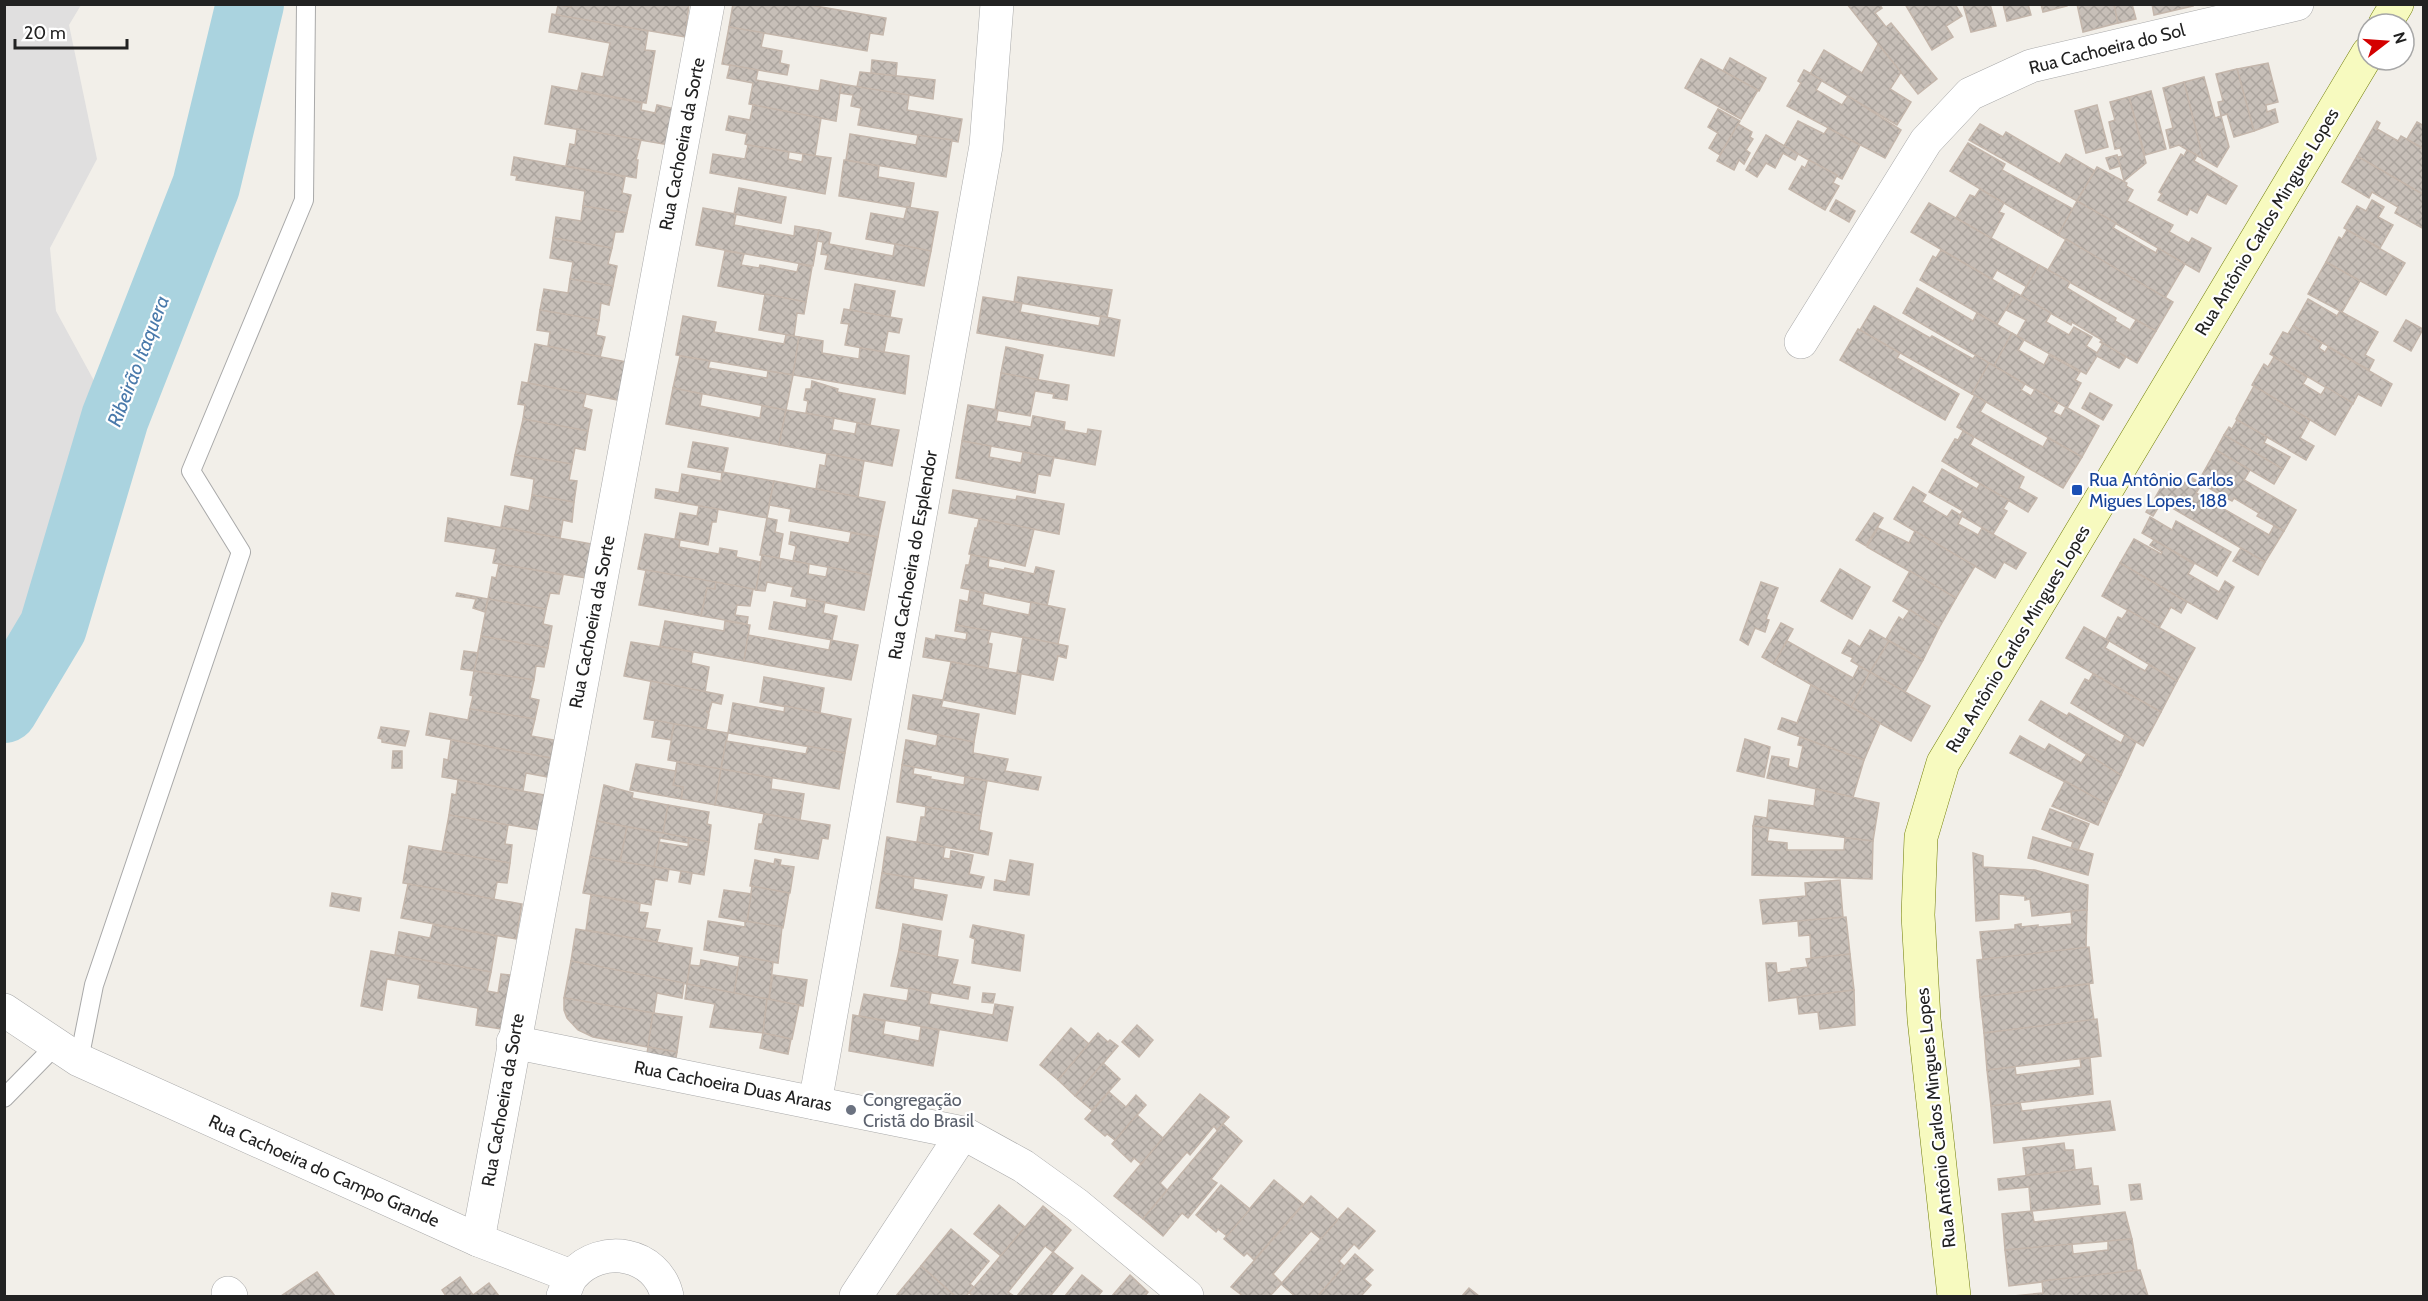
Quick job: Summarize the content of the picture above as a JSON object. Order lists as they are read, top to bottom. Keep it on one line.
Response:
{"streets":{"street":["Rua Cachoeira do Sol","Rua Cachoeira da Sorte","Rua Antônio Carlos Mingues Lopes","Rua Cachoeira do Esplendor","Rua Cachoeira Duas Araras","Rua Cachoeira do Campo Grande"]},"crossings":[["Rua Cachoeira da Sorte","Rua Cachoeira Duas Araras"],["Rua Cachoeira da Sorte","Rua Cachoeira do Campo Grande"],["Rua Cachoeira do Esplendor","Rua Cachoeira Duas Araras"]],"water":["Ribeirão Itaquera"],"places":{"transit":["Rua Antônio Carlos Migues Lopes, 188"],"other":["Congregação Cristã do Brasil"]},"scale_bar":"20 m","north":"right"}
